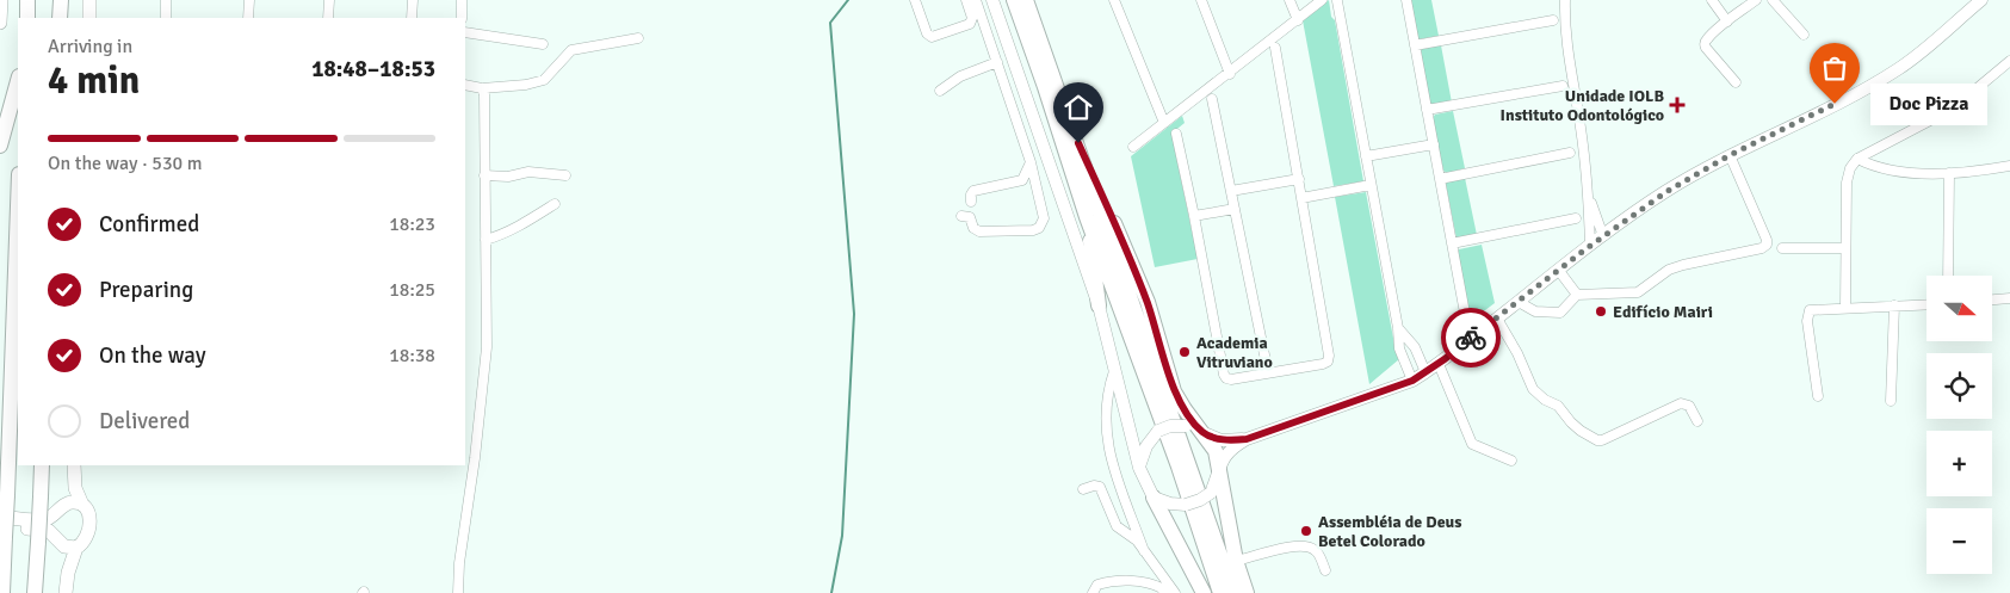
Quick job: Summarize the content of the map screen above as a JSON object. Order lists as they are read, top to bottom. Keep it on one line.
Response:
{"places":{"other":["Doc Pizza","Edifício Mairi","Academia Vitruviano","Assembléia de Deus Betel Colorado"],"health":["Unidade IOLB Instituto Odontológico"]},"north":"right","page":{"heading":["4 min","Arriving in","18:48–18:53"],"bubble":"Doc Pizza","bar":"On the way · 530 m","list":[["Confirmed","18:23"],["Preparing","18:25"],["On the way","18:38"],"Delivered"],"map_buttons":["+","−"]}}
